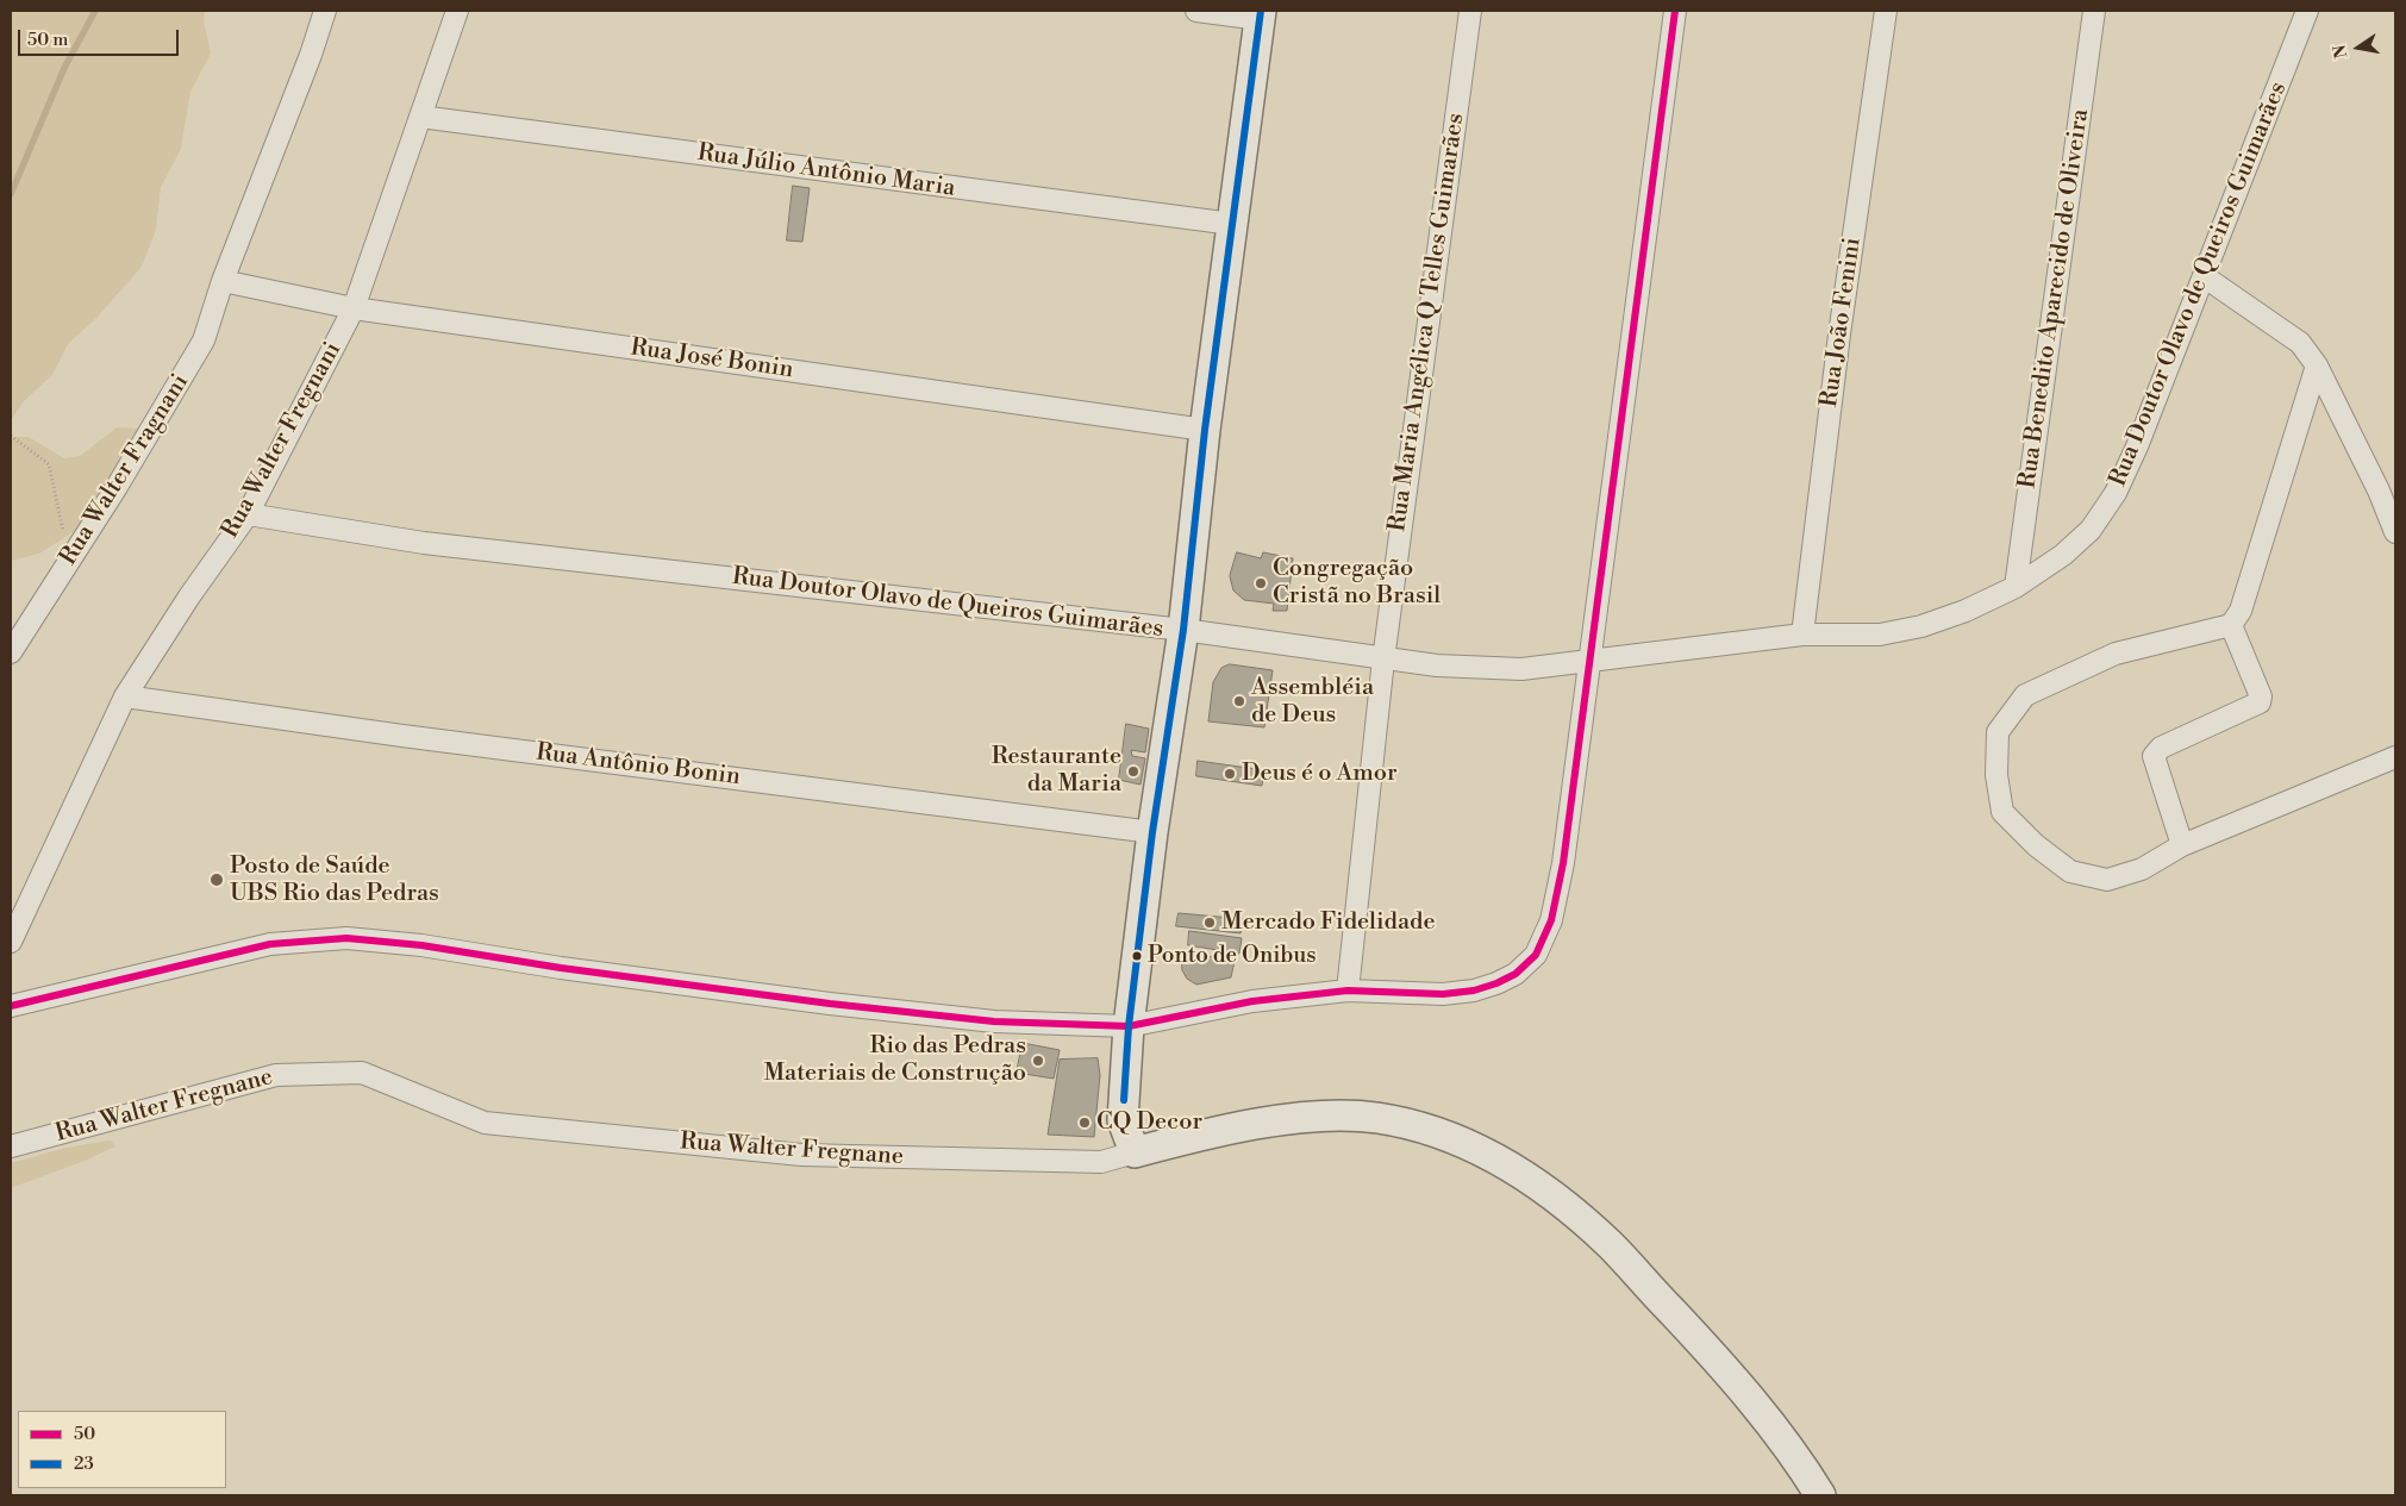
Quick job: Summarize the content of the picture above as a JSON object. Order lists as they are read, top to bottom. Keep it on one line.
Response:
{"streets":{"street":["Rua Júlio Antônio Maria","Rua Doutor Olavo de Queiros Guimarães","Rua Benedito Aparecido de Oliveira","Rua Maria Angélica Q Telles Guimarães","Rua João Fenini","Rua José Bonin","Rua Walter Fregnani","Rua Walter Fragnani","Rua Antônio Bonin","Rua Walter Fregnane"]},"crossings":[["Rua Júlio Antônio Maria","Rua Walter Fregnani"],["Rua Doutor Olavo de Queiros Guimarães","Rua Benedito Aparecido de Oliveira"],["Rua Doutor Olavo de Queiros Guimarães","Rua Maria Angélica Q Telles Guimarães"],["Rua Doutor Olavo de Queiros Guimarães","Rua João Fenini"],["Rua Doutor Olavo de Queiros Guimarães","Rua Walter Fregnani"],["Rua José Bonin","Rua Walter Fregnani"],["Rua José Bonin","Rua Walter Fragnani"],["Rua Walter Fregnani","Rua Antônio Bonin"]],"places":["Congregação Cristã no Brasil","Assembléia de Deus","Restaurante da Maria","Deus é o Amor","Posto de Saúde UBS Rio das Pedras","Mercado Fidelidade","Ponto de Onibus","Rio das Pedras Materiais de Construção","CQ Decor"],"lines":["transit line 50","transit line 23"],"legend":["50","23"],"scale_bar":"50 m","north":"left"}
